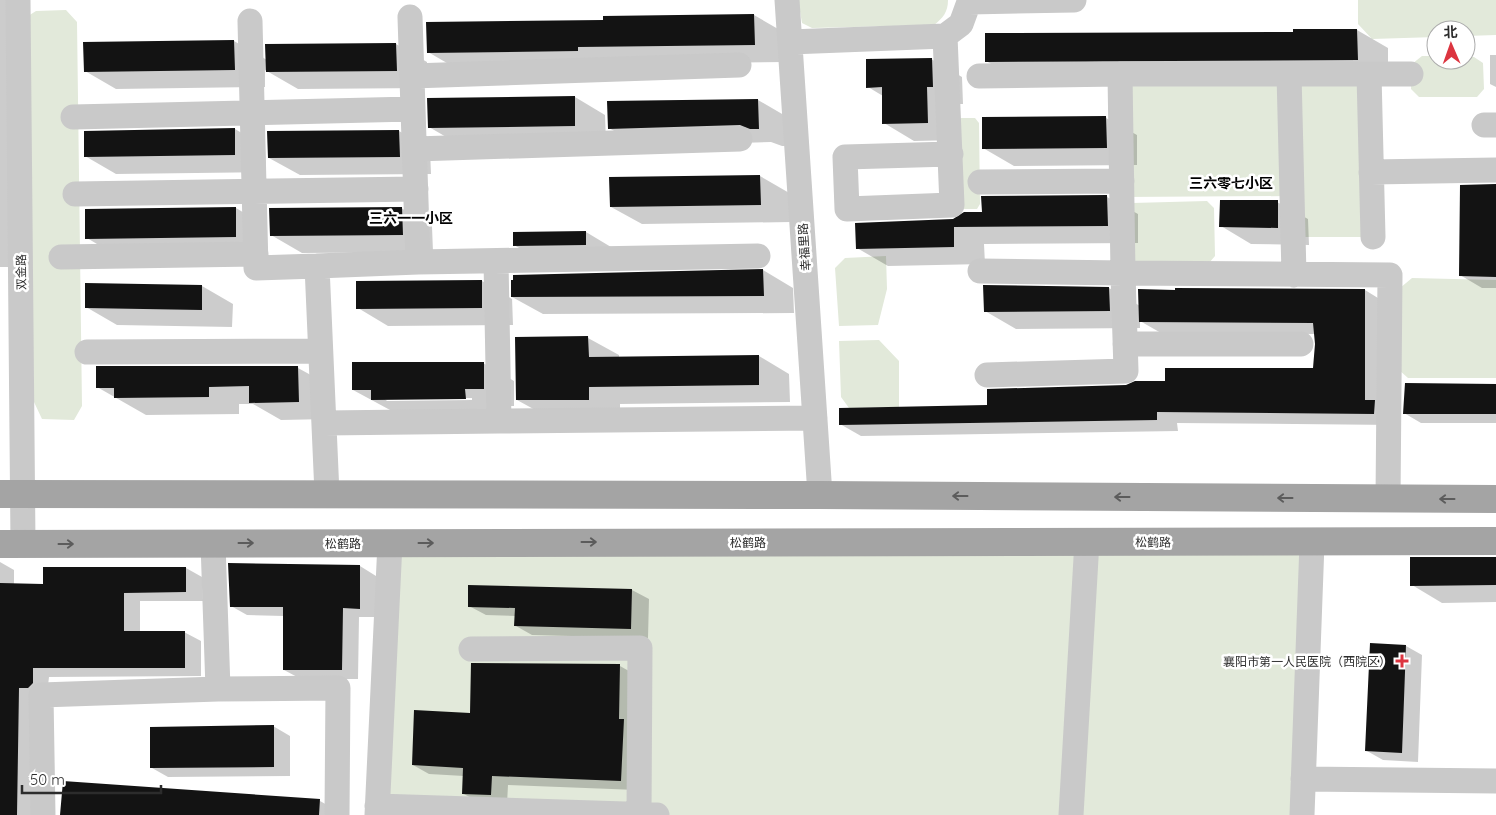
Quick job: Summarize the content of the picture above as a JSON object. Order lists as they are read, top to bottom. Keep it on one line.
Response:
{"streets":{"main road":["松鹤路"],"street":["幸福里路","双金路"]},"crossings":[["双金路","松鹤路"]],"districts":["三六零七小区","三六一一小区"],"places":{"health":["襄阳市第一人民医院（西院区）"]},"scale_bar":"50 m","north":"top"}
